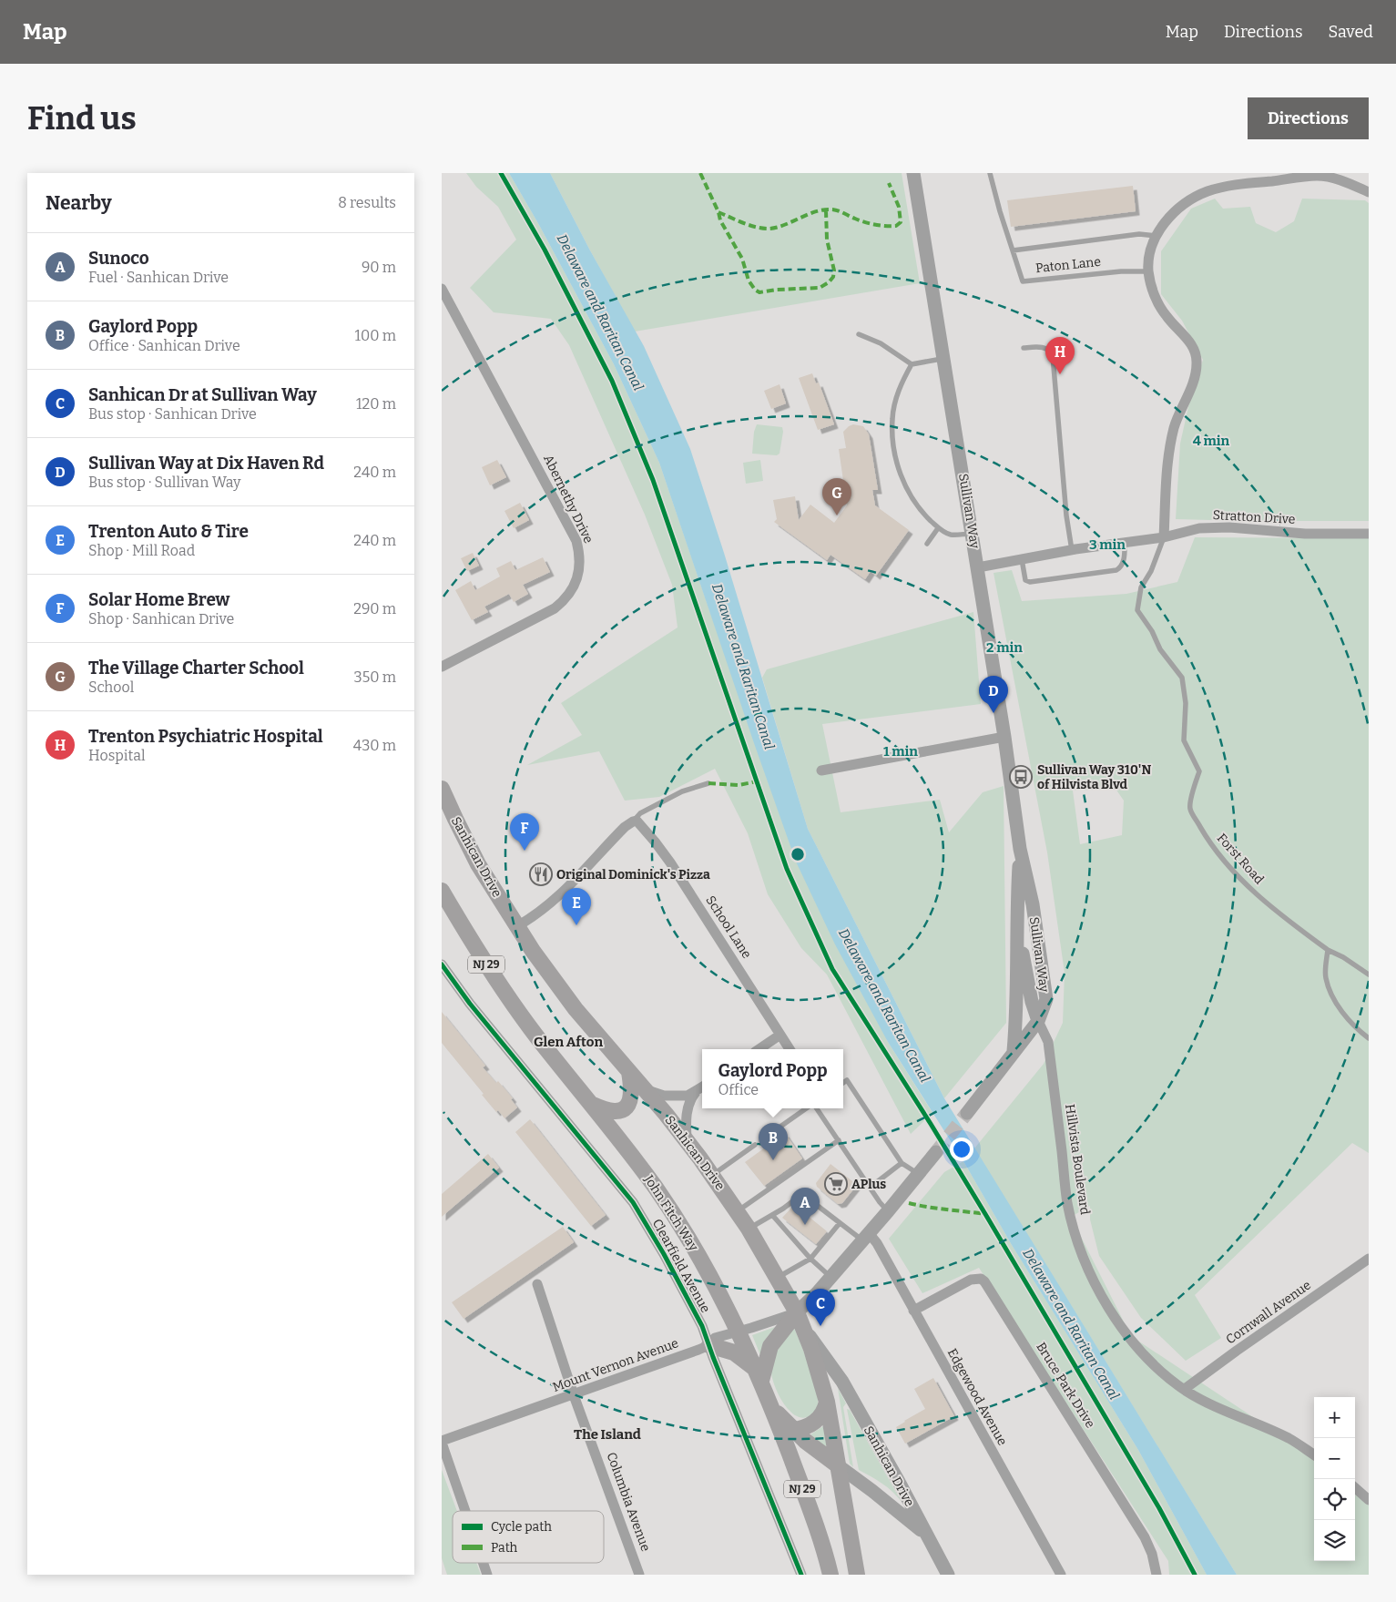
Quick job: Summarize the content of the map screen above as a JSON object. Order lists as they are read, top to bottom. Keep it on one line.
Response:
{"streets":{"highway":["Sanhican Drive","NJ 29","John Fitch Way"],"main road":["Sullivan Way"],"street":["Abernethy Drive","Stratton Drive","School Lane","Hillvista Boulevard","Clearfield Avenue","Cornwall Avenue","Mount Vernon Avenue","Bruce Park Drive","Edgewood Avenue","Columbia Avenue"],"lane":["Paton Lane","Forst Road"]},"crossings":[["Sullivan Way","Stratton Drive"],["Sullivan Way","Hillvista Boulevard"],["Stratton Drive","Forst Road"],["Sanhican Drive","Mount Vernon Avenue"],["Hillvista Boulevard","Cornwall Avenue"],["John Fitch Way","Mount Vernon Avenue"],["Clearfield Avenue","Mount Vernon Avenue"],["Mount Vernon Avenue","Columbia Avenue"],["Bruce Park Drive","Edgewood Avenue"]],"districts":["Glen Afton","The Island"],"water":["Delaware and Raritan Canal"],"places":{"bus stop":["Sullivan Way 310'N of Hilvista Blvd"],"restaurant":["Original Dominick's Pizza"],"supermarket":["APlus"]},"legend":["Cycle path","Path"],"page":{"header":"Map","nav":["Map","Directions","Saved"],"buttons":"Directions","title":"Find us","heading":["Nearby","8 results"],"list":[{"mark":"A","name":"Sunoco","note":"Fuel · Sanhican Drive","value":"90 m"},{"mark":"B","name":"Gaylord Popp","note":"Office · Sanhican Drive","value":"100 m"},{"mark":"C","name":"Sanhican Dr at Sullivan Way","note":"Bus stop · Sanhican Drive","value":"120 m"},{"mark":"D","name":"Sullivan Way at Dix Haven Rd","note":"Bus stop · Sullivan Way","value":"240 m"},{"mark":"E","name":"Trenton Auto & Tire","note":"Shop · Mill Road","value":"240 m"},{"mark":"F","name":"Solar Home Brew","note":"Shop · Sanhican Drive","value":"290 m"},{"mark":"G","name":"The Village Charter School","note":"School","value":"350 m"},{"mark":"H","name":"Trenton Psychiatric Hospital","note":"Hospital","value":"430 m"}],"pins":["H","G","D","F","E","B","A","C"],"popup":["Gaylord Popp","Office"],"map_buttons":["+","−"]},"rings":["4 min","3 min","2 min","1 min"]}
